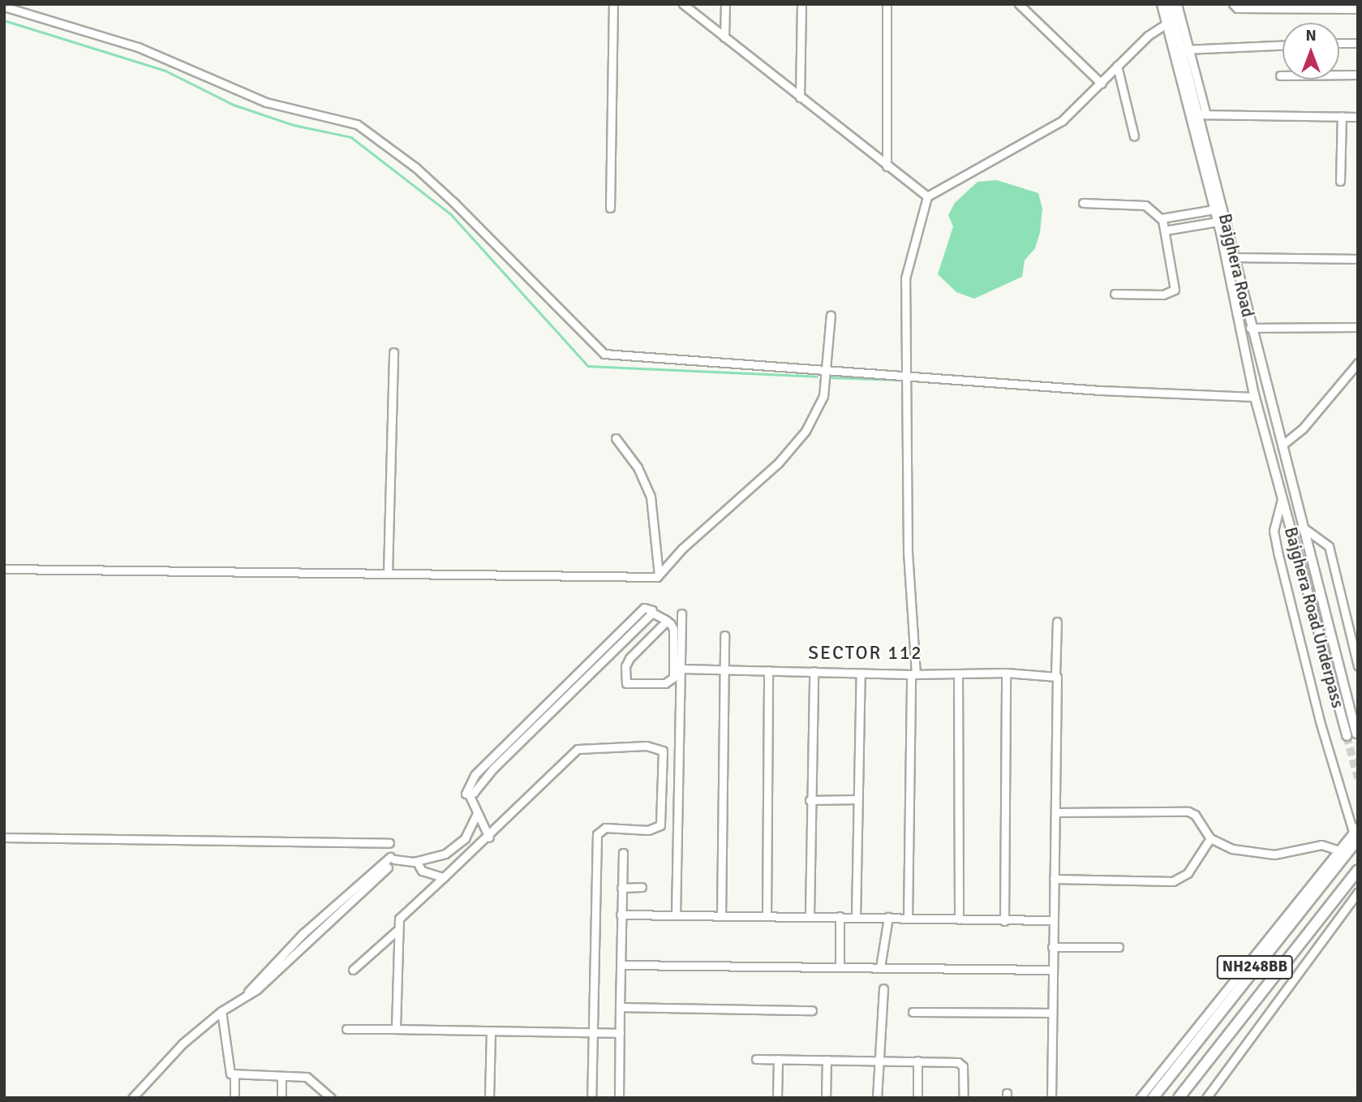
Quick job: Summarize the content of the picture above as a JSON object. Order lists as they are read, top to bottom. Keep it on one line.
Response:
{"streets":{"highway":["NH248BB"],"main road":["Bajghera Road","Bajghera Road Underpass"]},"crossings":[["Bajghera Road","Bajghera Road Underpass"]],"districts":["SECTOR 112"],"north":"top"}
